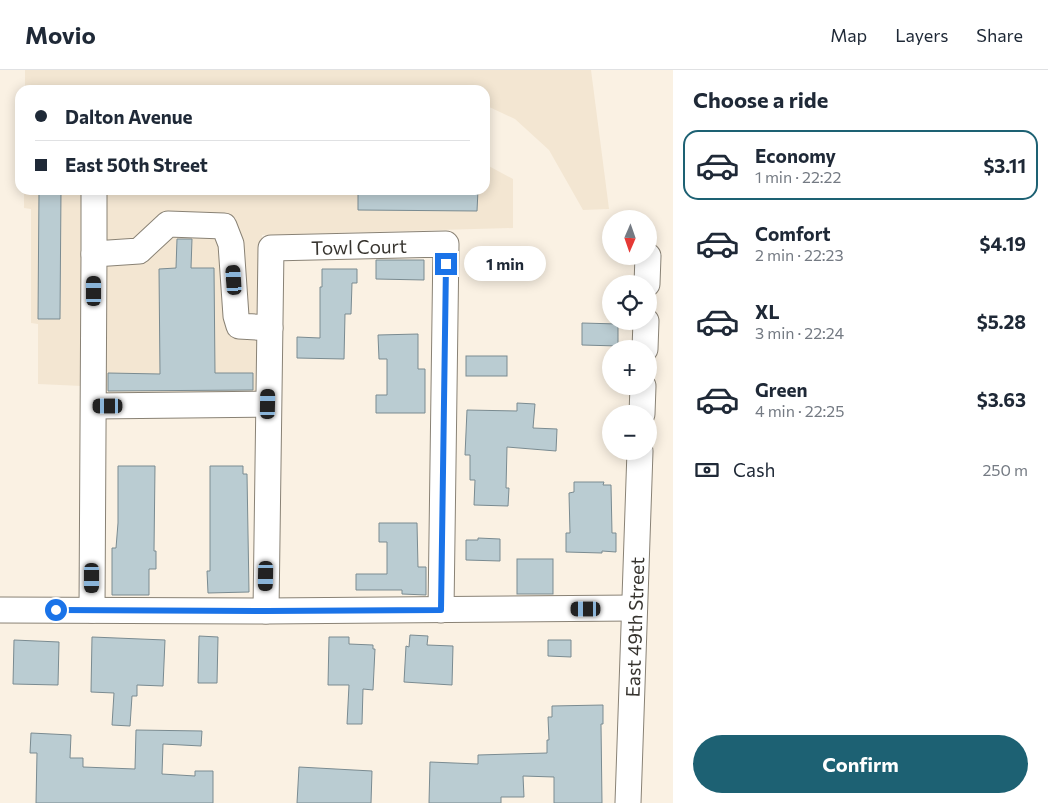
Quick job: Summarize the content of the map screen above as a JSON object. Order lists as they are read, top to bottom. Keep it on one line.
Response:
{"streets":{"street":["Towl Court","East 49th Street"]},"north":"bottom","page":{"header":"Movio","nav":["Map","Layers","Share"],"heading":"Choose a ride","banner":["Dalton Avenue","East 50th Street"],"list":[{"name":"Economy","note":"1 min · 22:22","value":"$3.11"},{"name":"Comfort","note":"2 min · 22:23","value":"$4.19"},{"name":"XL","note":"3 min · 22:24","value":"$5.28"},{"name":"Green","note":"4 min · 22:25","value":"$3.63"}],"map_buttons":["+","−"],"bubble":"1 min","pay":["Cash","250 m"],"buttons":"Confirm"}}
